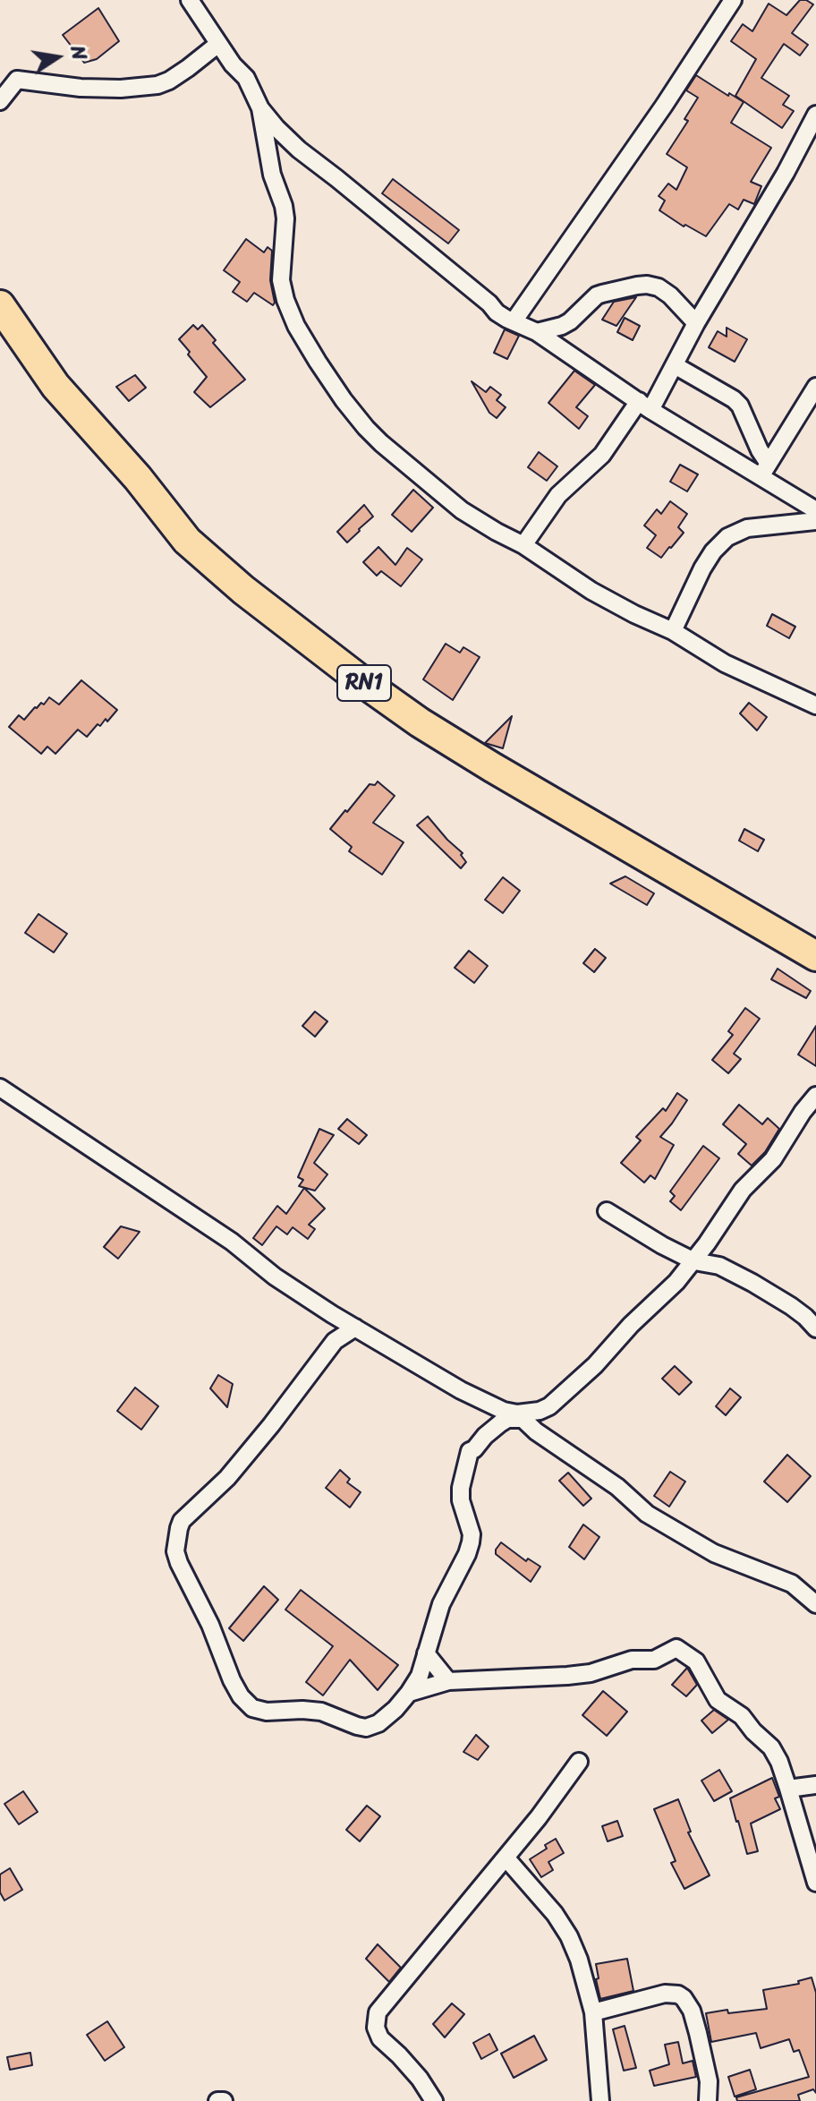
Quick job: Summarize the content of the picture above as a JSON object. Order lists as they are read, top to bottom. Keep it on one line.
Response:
{"streets":{"highway":["RN1"]},"north":"right"}
